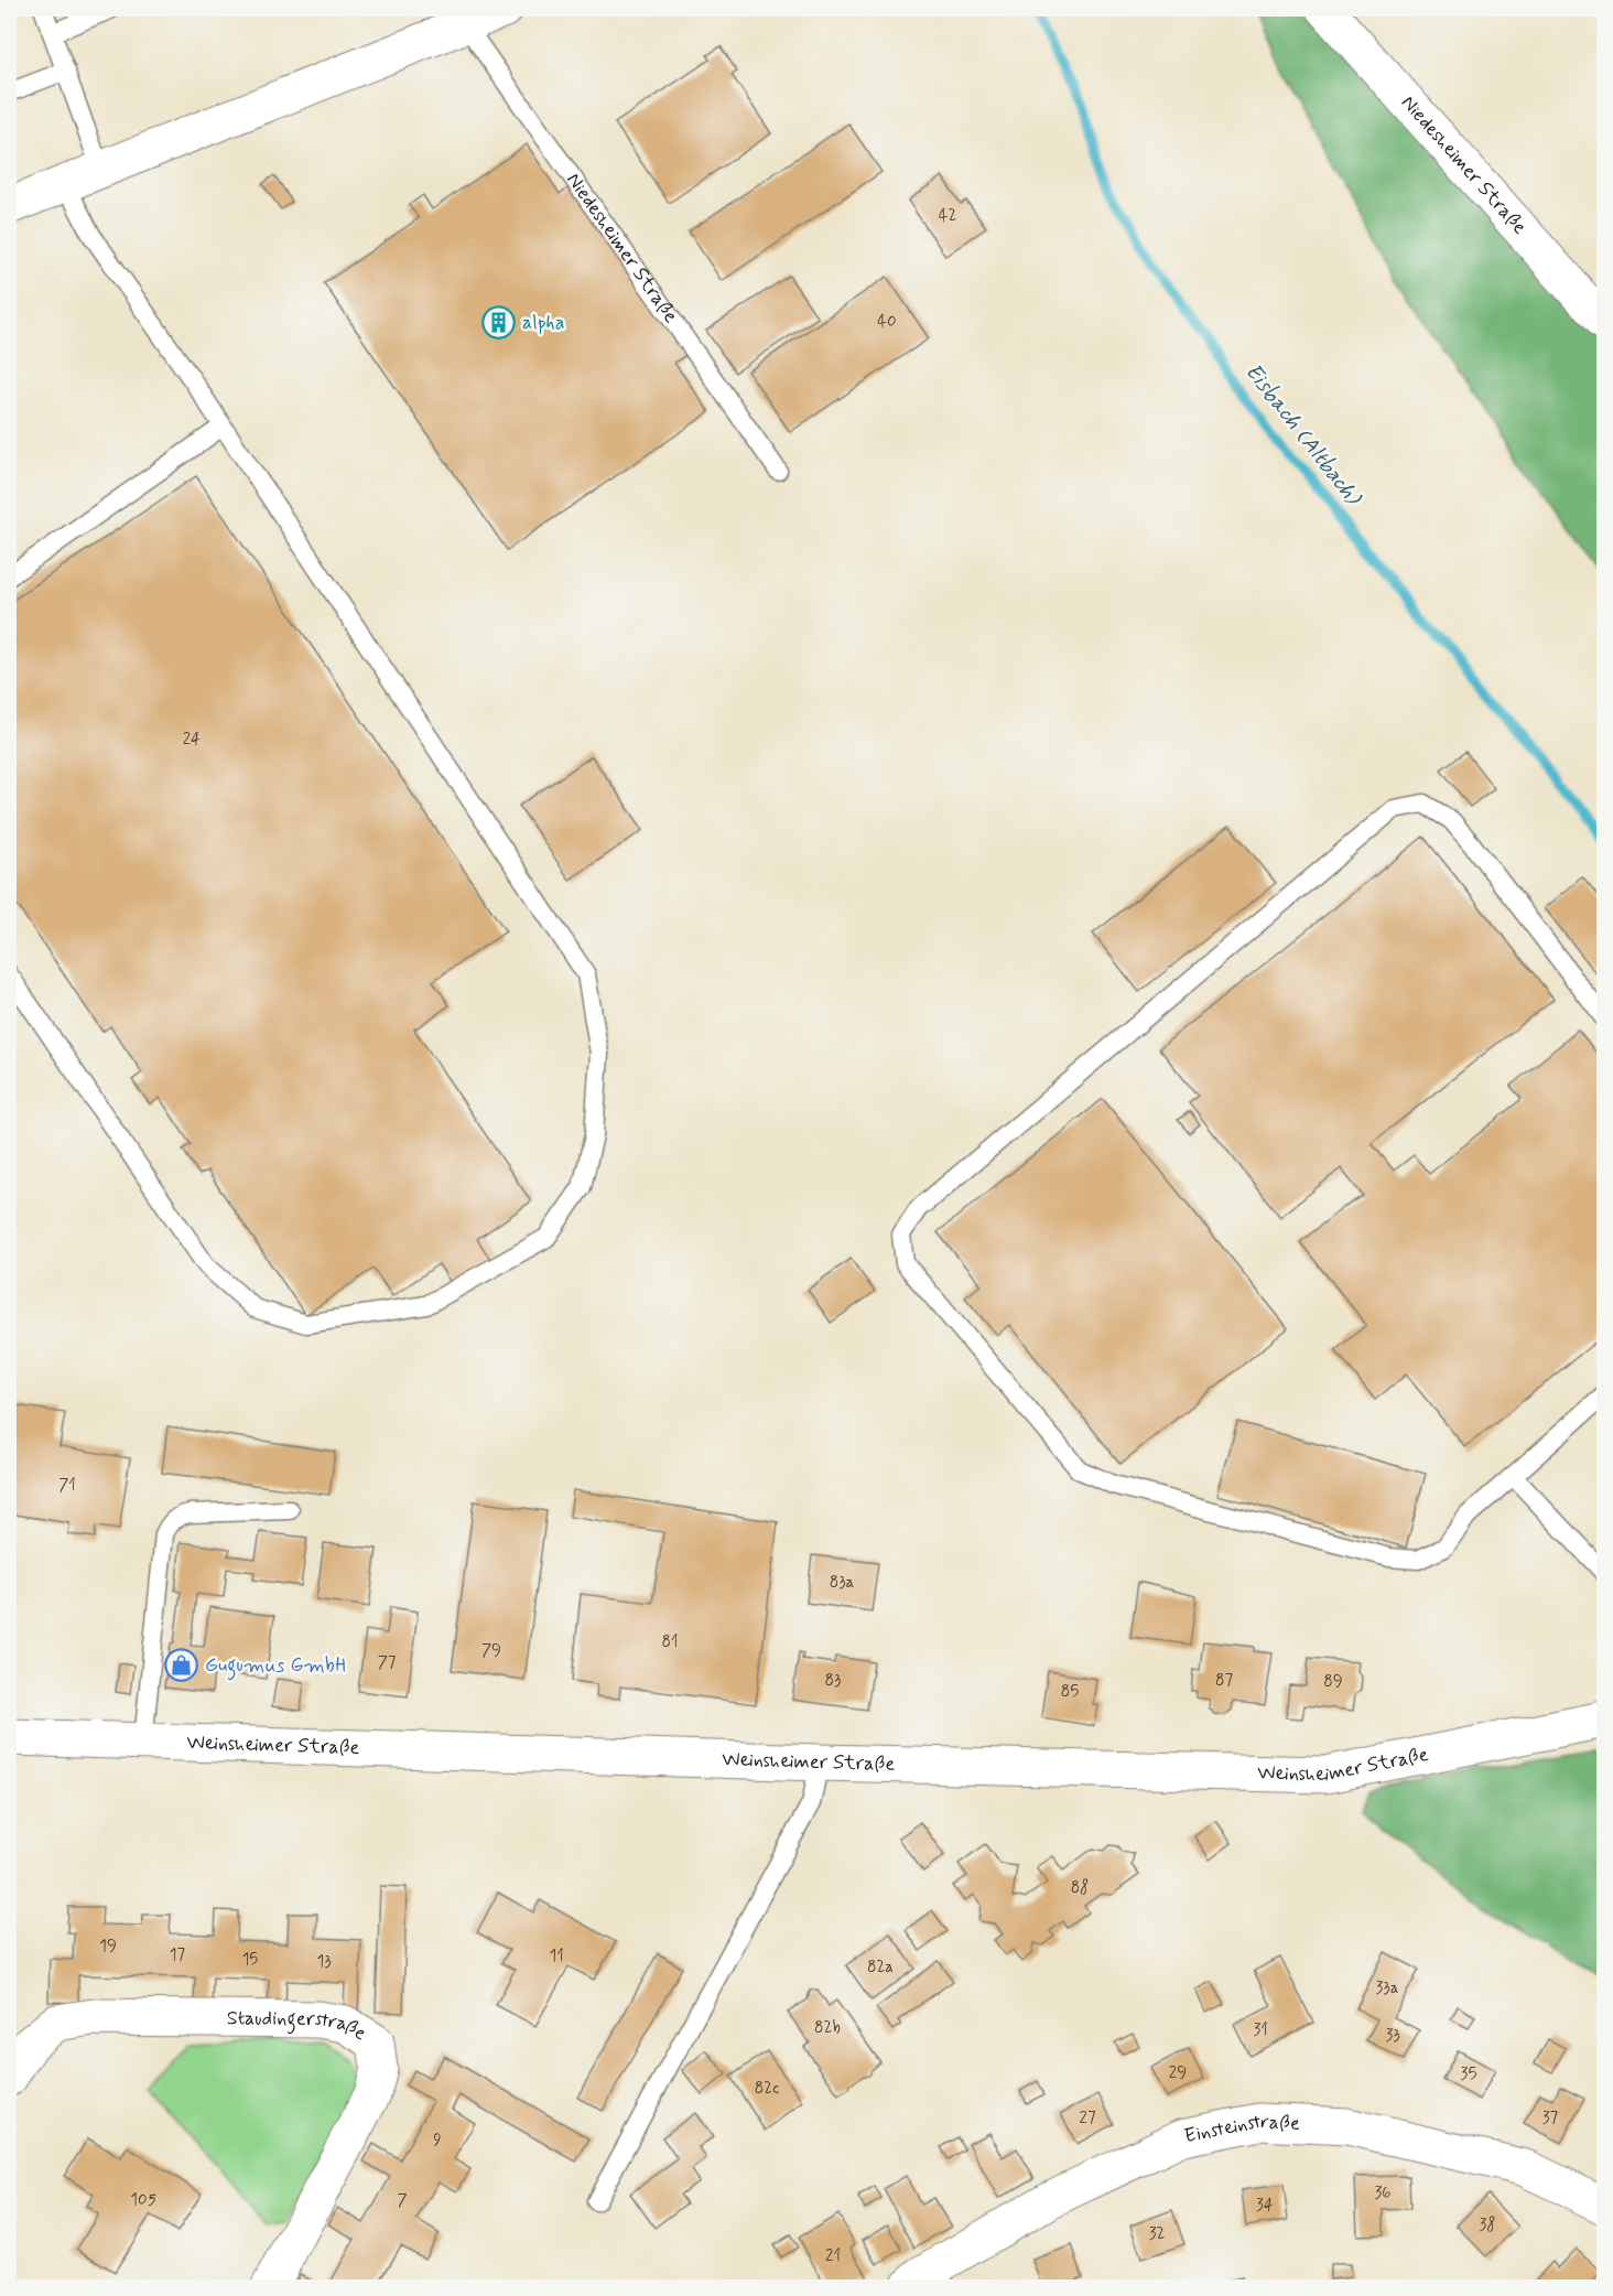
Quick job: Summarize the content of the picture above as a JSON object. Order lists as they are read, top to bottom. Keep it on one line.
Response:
{"streets":{"street":["Niedesheimer Straße","Weinsheimer Straße","Staudingerstraße","Einsteinstraße"]},"water":["Eisbach (Altbach)"],"places":{"building":["alpha"],"shop":["Gugumus GmbH"]},"house_numbers":["42","40","24","71","83a","81","79","77","83","87","89","85","88","19","17","11","15","13","82a","33a","82b","31","33","29","35","82c","27","37","9","36","105","7","34","38","32","21"]}
